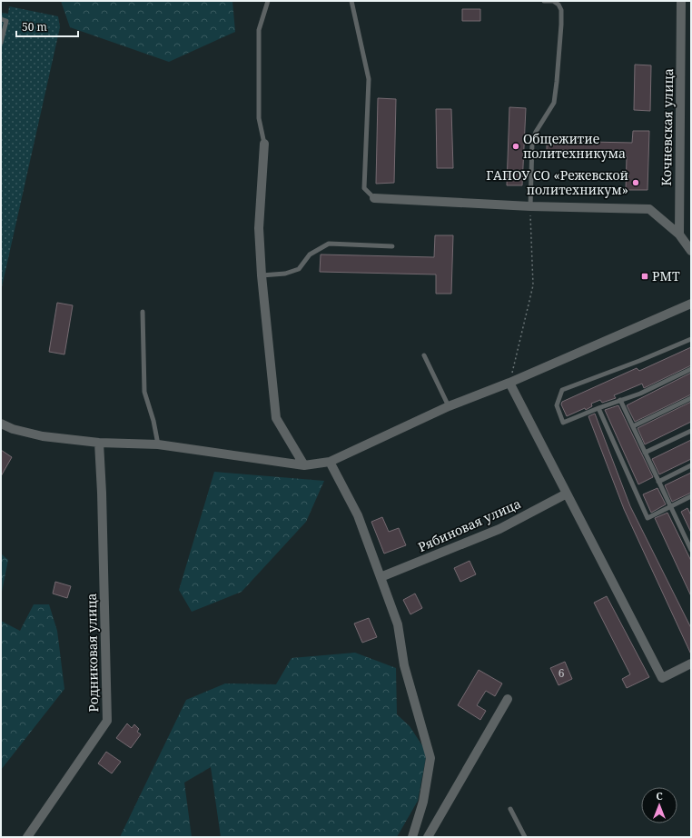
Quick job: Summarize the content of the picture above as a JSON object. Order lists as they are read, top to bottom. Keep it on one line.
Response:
{"streets":{"street":["Кочневская улица","Рябиновая улица","Родниковая улица"]},"places":{"other":["Общежитие политехникума","ГАПОУ СО «Режевской политехникум»"],"transit":["РМТ"]},"house_numbers":["6"],"scale_bar":"50 m","north":"top"}
